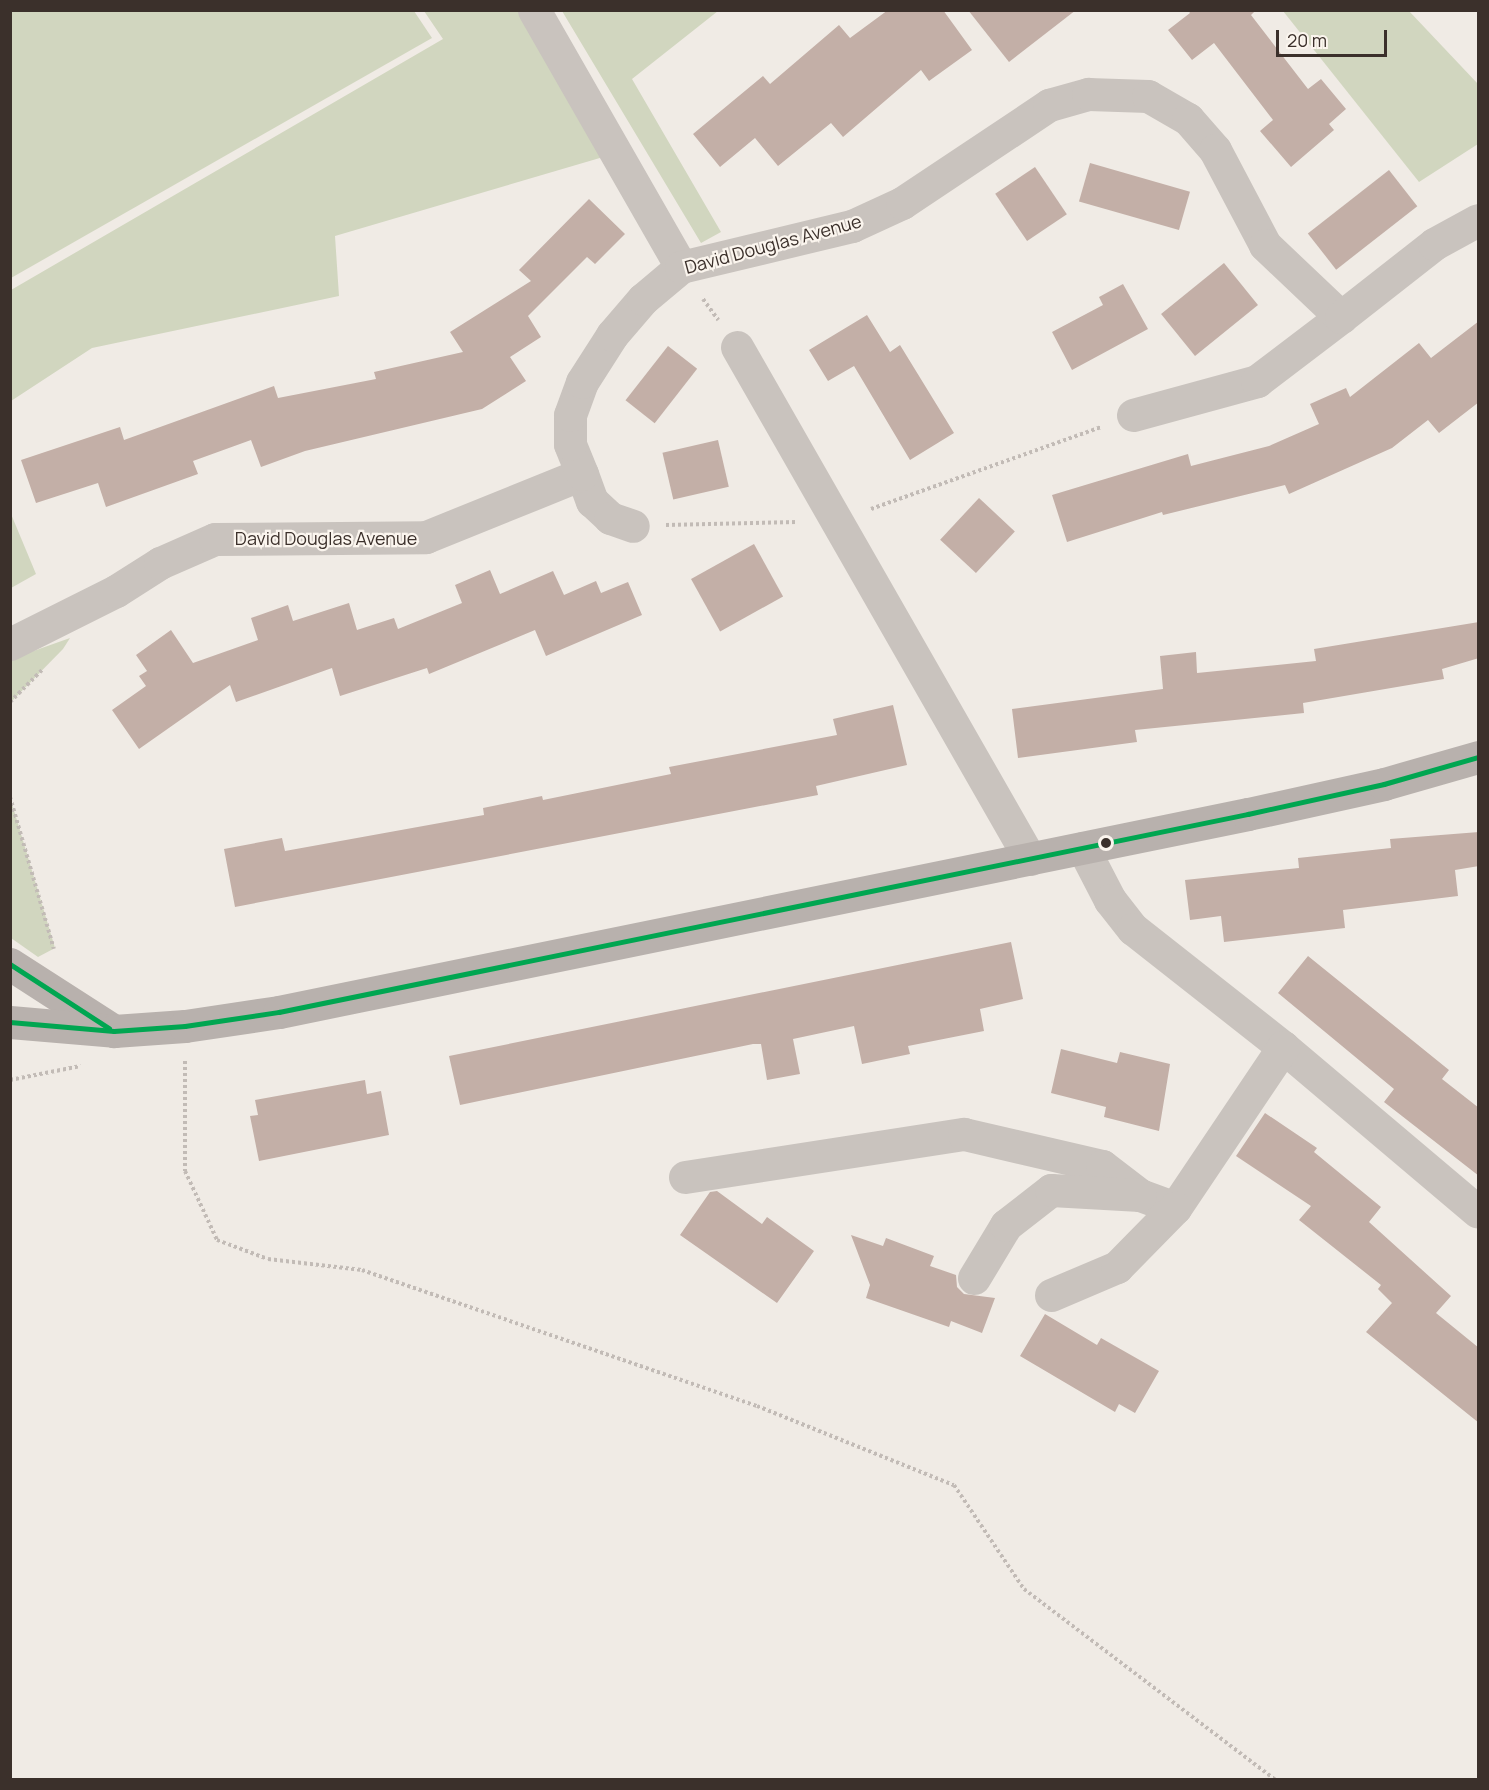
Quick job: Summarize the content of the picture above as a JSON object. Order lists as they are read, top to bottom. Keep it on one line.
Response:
{"streets":{"street":["David Douglas Avenue"]},"scale_bar":"20 m"}
